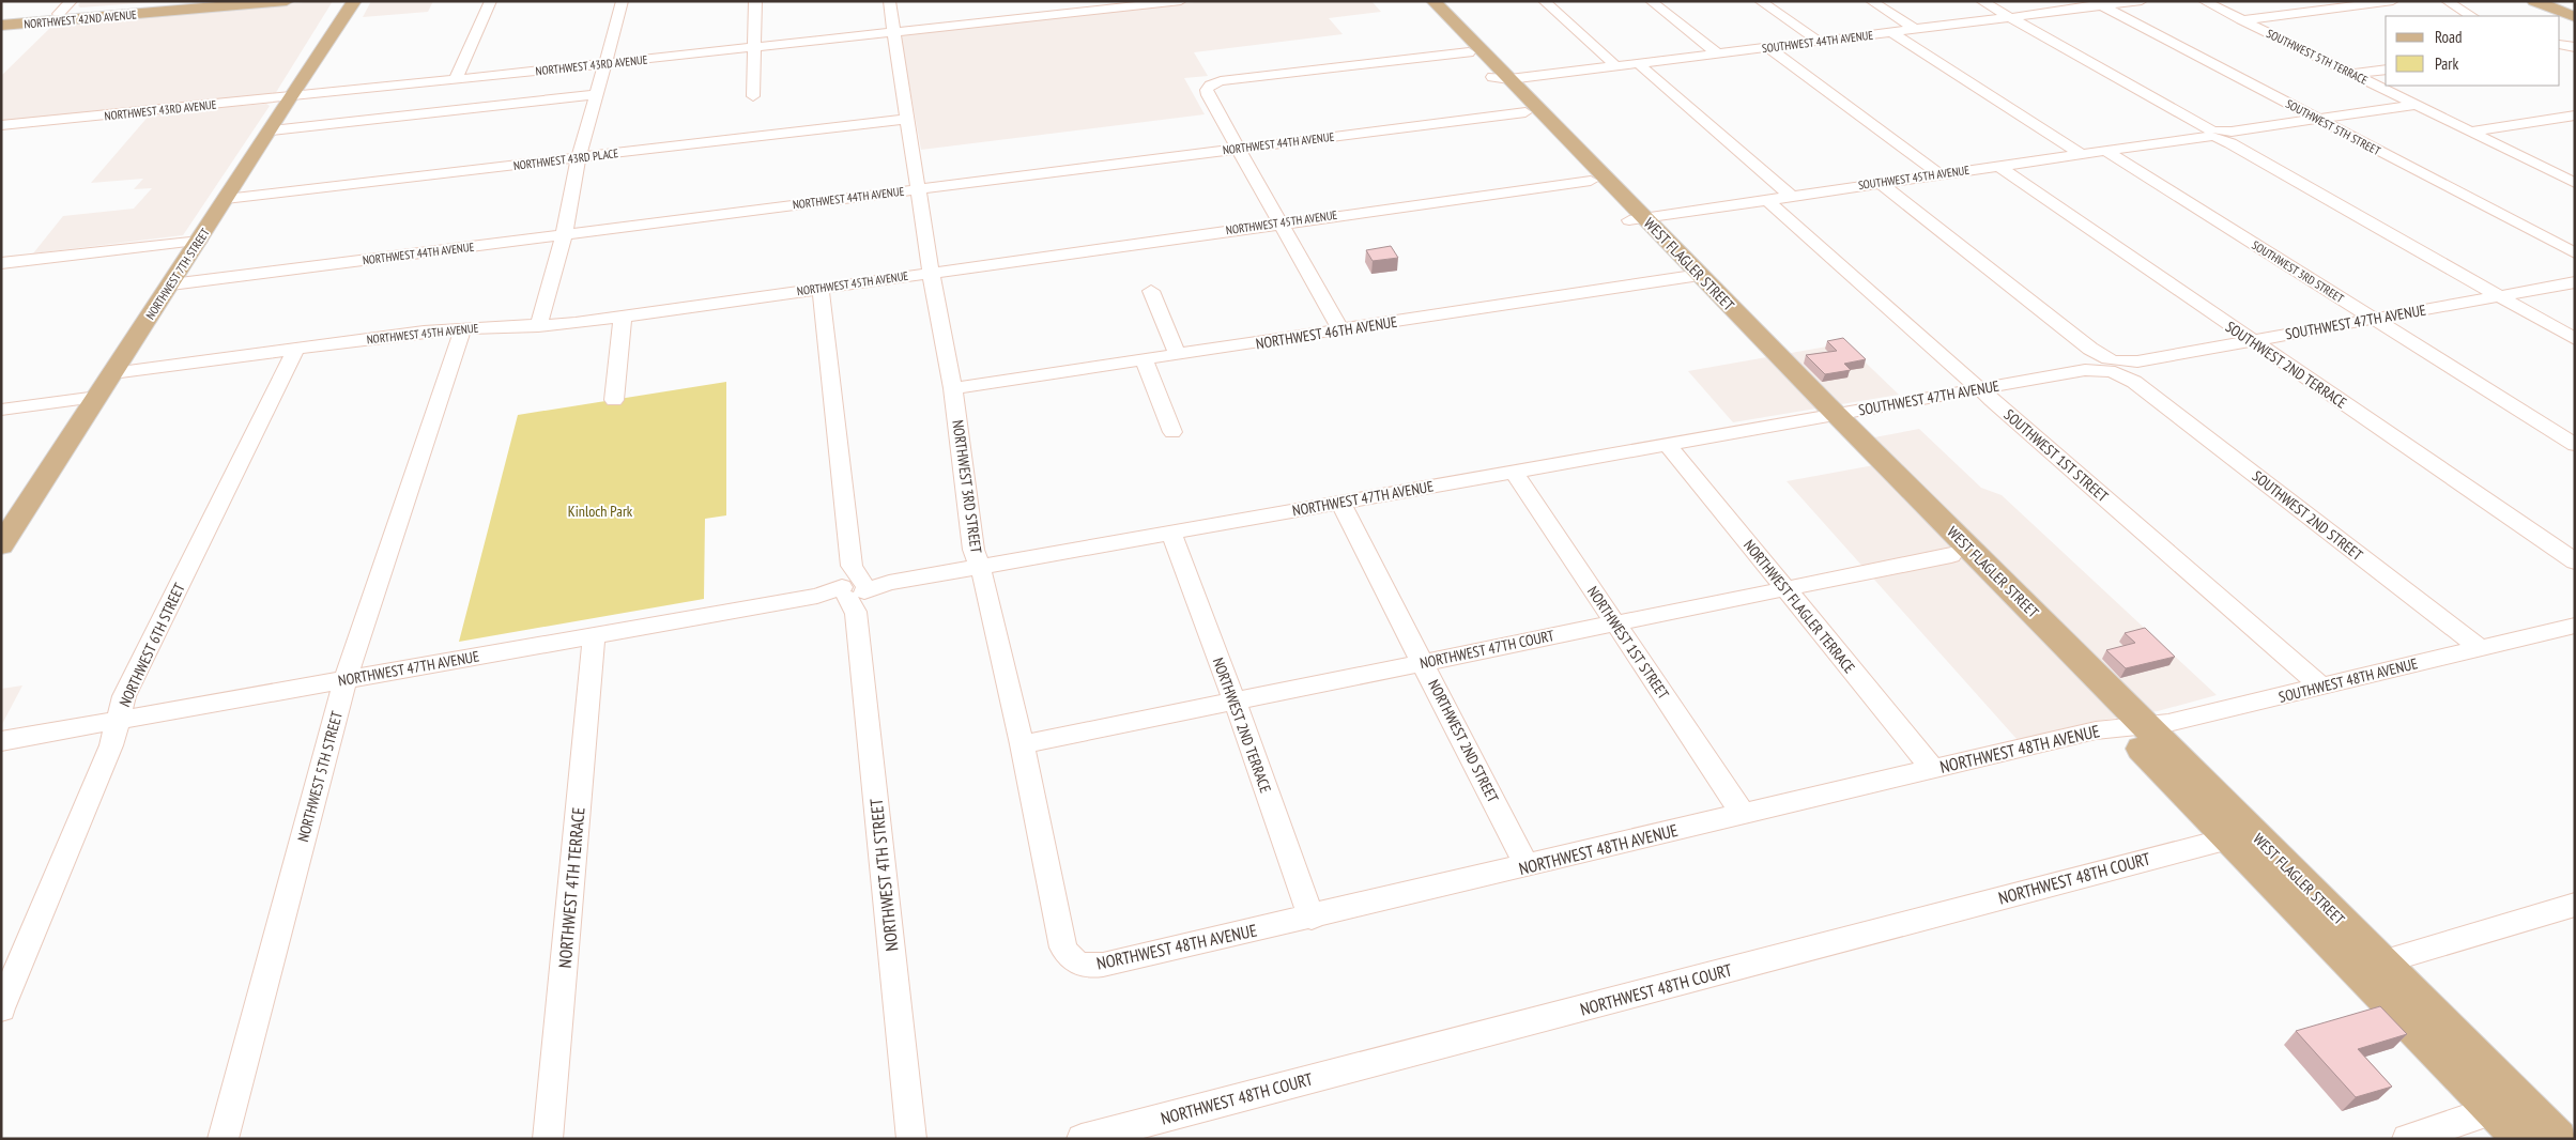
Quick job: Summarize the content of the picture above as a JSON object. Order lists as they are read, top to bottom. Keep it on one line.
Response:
{"streets":{"main road":["NORTHWEST 42ND AVENUE","WEST FLAGLER STREET","NORTHWEST 7TH STREET"],"street":["SOUTHWEST 44TH AVENUE","SOUTHWEST 5TH TERRACE","NORTHWEST 43RD AVENUE","SOUTHWEST 5TH STREET","NORTHWEST 44TH AVENUE","NORTHWEST 43RD PLACE","SOUTHWEST 45TH AVENUE","NORTHWEST 45TH AVENUE","SOUTHWEST 3RD STREET","SOUTHWEST 47TH AVENUE","NORTHWEST 46TH AVENUE","SOUTHWEST 2ND TERRACE","SOUTHWEST 1ST STREET","NORTHWEST 3RD STREET","NORTHWEST 47TH AVENUE","SOUTHWEST 2ND STREET","NORTHWEST FLAGLER TERRACE","NORTHWEST 1ST STREET","NORTHWEST 6TH STREET","NORTHWEST 47TH COURT","SOUTHWEST 48TH AVENUE","NORTHWEST 2ND TERRACE","NORTHWEST 2ND STREET","NORTHWEST 48TH AVENUE","NORTHWEST 5TH STREET","NORTHWEST 4TH STREET","NORTHWEST 48TH COURT","NORTHWEST 4TH TERRACE"]},"crossings":[["SOUTHWEST 44TH AVENUE","SOUTHWEST 5TH STREET"],["SOUTHWEST 44TH AVENUE","WEST FLAGLER STREET"],["SOUTHWEST 5TH TERRACE","SOUTHWEST 45TH AVENUE"],["NORTHWEST 43RD AVENUE","NORTHWEST 7TH STREET"],["NORTHWEST 43RD AVENUE","NORTHWEST 3RD STREET"],["SOUTHWEST 5TH STREET","SOUTHWEST 45TH AVENUE"],["NORTHWEST 44TH AVENUE","WEST FLAGLER STREET"],["NORTHWEST 44TH AVENUE","NORTHWEST 7TH STREET"],["NORTHWEST 44TH AVENUE","NORTHWEST 3RD STREET"],["NORTHWEST 43RD PLACE","NORTHWEST 7TH STREET"],["NORTHWEST 43RD PLACE","NORTHWEST 3RD STREET"],["SOUTHWEST 45TH AVENUE","WEST FLAGLER STREET"],["SOUTHWEST 45TH AVENUE","SOUTHWEST 3RD STREET"],["SOUTHWEST 45TH AVENUE","SOUTHWEST 2ND TERRACE"],["SOUTHWEST 45TH AVENUE","SOUTHWEST 1ST STREET"],["SOUTHWEST 45TH AVENUE","SOUTHWEST 2ND STREET"],["NORTHWEST 45TH AVENUE","WEST FLAGLER STREET"],["NORTHWEST 45TH AVENUE","NORTHWEST 7TH STREET"],["NORTHWEST 45TH AVENUE","NORTHWEST 3RD STREET"],["NORTHWEST 45TH AVENUE","NORTHWEST 6TH STREET"],["NORTHWEST 45TH AVENUE","NORTHWEST 5TH STREET"],["NORTHWEST 45TH AVENUE","NORTHWEST 4TH STREET"],["WEST FLAGLER STREET","SOUTHWEST 47TH AVENUE"],["WEST FLAGLER STREET","NORTHWEST 46TH AVENUE"],["WEST FLAGLER STREET","NORTHWEST 47TH AVENUE"],["WEST FLAGLER STREET","NORTHWEST 47TH COURT"],["WEST FLAGLER STREET","SOUTHWEST 48TH AVENUE"],["WEST FLAGLER STREET","NORTHWEST 48TH AVENUE"],["WEST FLAGLER STREET","NORTHWEST 48TH COURT"],["SOUTHWEST 3RD STREET","SOUTHWEST 47TH AVENUE"],["SOUTHWEST 47TH AVENUE","SOUTHWEST 2ND TERRACE"],["SOUTHWEST 47TH AVENUE","SOUTHWEST 1ST STREET"],["SOUTHWEST 47TH AVENUE","NORTHWEST 47TH AVENUE"],["SOUTHWEST 47TH AVENUE","SOUTHWEST 2ND STREET"],["NORTHWEST 46TH AVENUE","NORTHWEST 3RD STREET"],["SOUTHWEST 1ST STREET","SOUTHWEST 48TH AVENUE"],["NORTHWEST 3RD STREET","NORTHWEST 47TH AVENUE"],["NORTHWEST 3RD STREET","NORTHWEST 47TH COURT"],["NORTHWEST 3RD STREET","NORTHWEST 48TH AVENUE"],["NORTHWEST 47TH AVENUE","NORTHWEST FLAGLER TERRACE"],["NORTHWEST 47TH AVENUE","NORTHWEST 1ST STREET"],["NORTHWEST 47TH AVENUE","NORTHWEST 6TH STREET"],["NORTHWEST 47TH AVENUE","NORTHWEST 2ND TERRACE"],["NORTHWEST 47TH AVENUE","NORTHWEST 2ND STREET"],["NORTHWEST 47TH AVENUE","NORTHWEST 5TH STREET"],["NORTHWEST 47TH AVENUE","NORTHWEST 4TH STREET"],["NORTHWEST 47TH AVENUE","NORTHWEST 4TH TERRACE"],["SOUTHWEST 2ND STREET","SOUTHWEST 48TH AVENUE"],["NORTHWEST FLAGLER TERRACE","NORTHWEST 47TH COURT"],["NORTHWEST FLAGLER TERRACE","NORTHWEST 48TH AVENUE"],["NORTHWEST 1ST STREET","NORTHWEST 47TH COURT"],["NORTHWEST 1ST STREET","NORTHWEST 48TH AVENUE"],["NORTHWEST 47TH COURT","NORTHWEST 2ND TERRACE"],["NORTHWEST 47TH COURT","NORTHWEST 2ND STREET"],["SOUTHWEST 48TH AVENUE","NORTHWEST 48TH AVENUE"],["NORTHWEST 2ND TERRACE","NORTHWEST 48TH AVENUE"],["NORTHWEST 2ND STREET","NORTHWEST 48TH AVENUE"]],"parks":["Kinloch Park"],"legend":["Road","Park"]}
